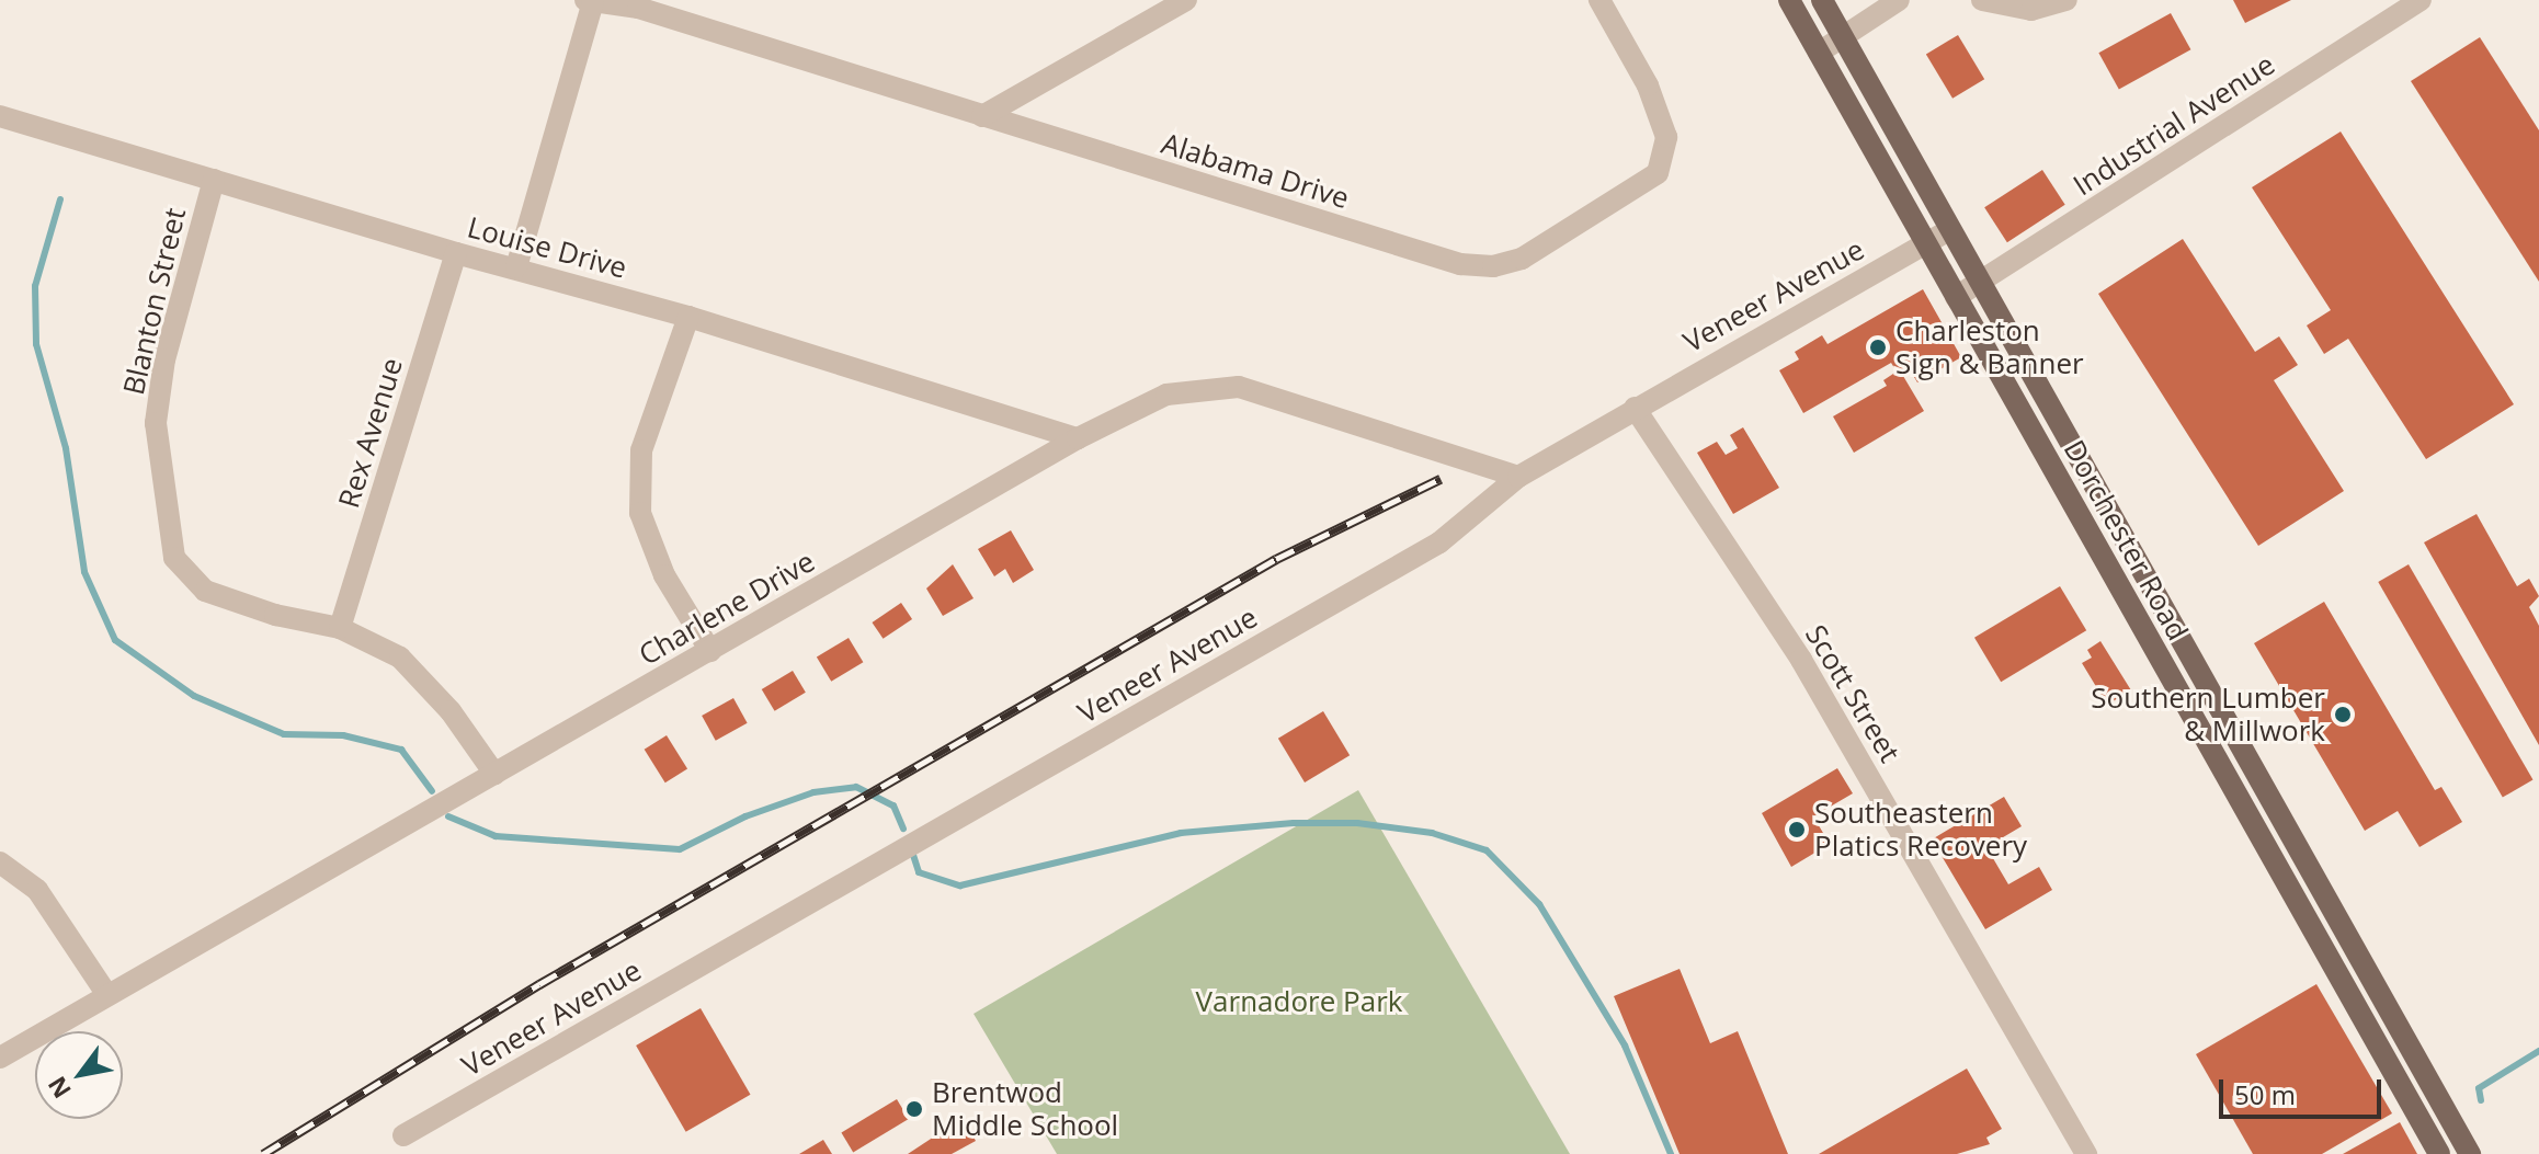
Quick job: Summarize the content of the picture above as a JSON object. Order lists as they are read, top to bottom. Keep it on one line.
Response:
{"streets":{"main road":["Dorchester Road"],"street":["Industrial Avenue","Alabama Drive","Louise Drive","Veneer Avenue","Blanton Street","Rex Avenue","Charlene Drive","Scott Street"]},"crossings":[["Industrial Avenue","Dorchester Road"],["Louise Drive","Blanton Street"],["Louise Drive","Rex Avenue"],["Louise Drive","Charlene Drive"],["Veneer Avenue","Dorchester Road"],["Veneer Avenue","Charlene Drive"],["Veneer Avenue","Scott Street"],["Blanton Street","Rex Avenue"],["Blanton Street","Charlene Drive"]],"parks":["Varnadore Park"],"places":["Charleston Sign & Banner","Southern Lumber & Millwork","Southeastern Platics Recovery","Brentwod Middle School"],"scale_bar":"50 m","north":"bottom left"}
